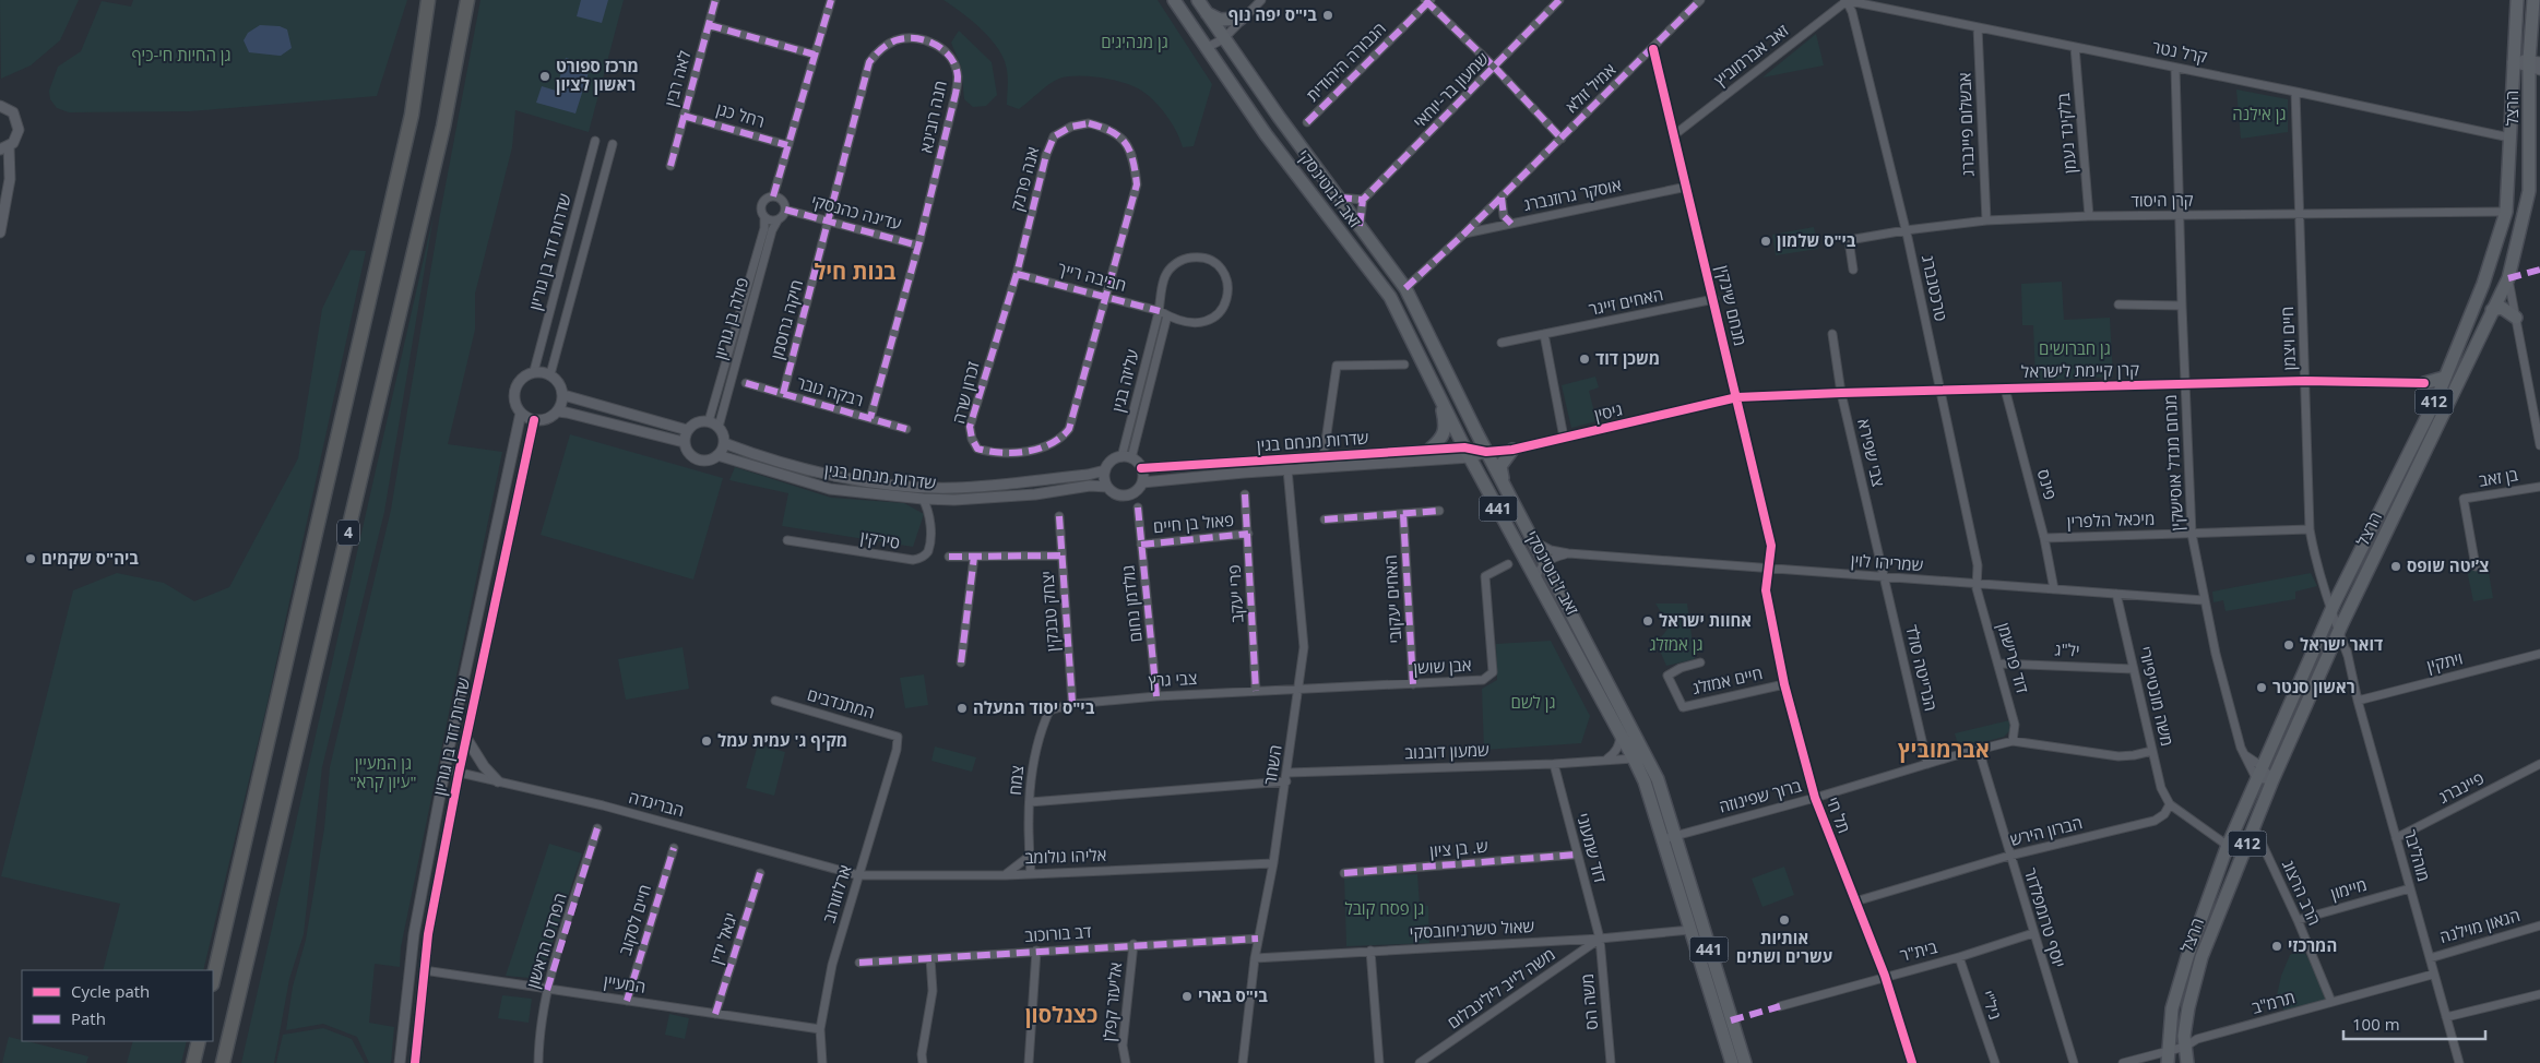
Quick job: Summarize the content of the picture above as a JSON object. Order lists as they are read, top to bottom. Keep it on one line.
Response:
{"streets":{"highway":["4"],"main road":["הרצל","זאב ז'בוטינסקי","412","441"],"street":["קרל נטר","זאב אברמוביץ","הגבורה היהודית","לאה רבין","אמיל זולא","שמעון בר-יוחאי","רחל כגן","חנה רובינא","אבשלום פיינברג","בלקינד נעמן","אנה פרנק","אוסקר גרוזנברג","קרן היסוד","עדינה כהנסקי","שדרות דוד בן גוריון","חביבה רייך","טרכטנברג","האחים זייגר","מנחם שינקין","פולה בן גוריון","חיקה גרוסמן","חיים ויצמן","קרן קיימת לישראל","עליזה בגין","רבקה גובר","זכרון שרה","גיסין","שדרות מנחם בגין","צבי שפירא","מנחם מנדל אוסישקין","בן זאב","פינס","מיכאל הלפרין","פאול בן חיים","סירקין","שמריהו לוין","פרי יעקב","האחים יעקובי","גולדמן נחום","יצחק טבנקין","יל\"ג","דוד פרישמן","ויתקין","אבן שושן","הנרייטה סולד","צבי גרץ","חיים אמזלג","משה מונטיפיורי","המתנדבים","שמעון דובנוב","השחר","צמח","פיינברג","ברוך שפינוזה","הבריגדה","תל חי","הברון הירש","דוד שמעוני","ש. בן ציון","מוהליבר","אליהו גולומב","מיימון","הרב הרצוג","ארלוזורוב","יוסף טרומפלדור","חיים לסקוב","הגאון מוילנה","שאול טשרניחובסקי","דב בורוכוב","יגאל ידין","הפרדס הראשון","בית\"ר","המעיין","משה לייב לילינבלום","אליעזר קפלן","משה הס","תרמ\"ב","ניל\"י"]},"crossings":[["קרל נטר","זאב אברמוביץ"],["קרל נטר","הרצל"],["קרל נטר","אבשלום פיינברג"],["קרל נטר","בלקינד נעמן"],["קרל נטר","טרכטנברג"],["קרל נטר","חיים ויצמן"],["קרל נטר","מנחם מנדל אוסישקין"],["זאב אברמוביץ","טרכטנברג"],["זאב אברמוביץ","מנחם שינקין"],["לאה רבין","רחל כגן"],["אמיל זולא","זאב ז'בוטינסקי"],["אמיל זולא","אוסקר גרוזנברג"],["אמיל זולא","מנחם שינקין"],["הרצל","קרן היסוד"],["הרצל","חיים ויצמן"],["הרצל","מנחם מנדל אוסישקין"],["הרצל","מוהליבר"],["הרצל","הרב הרצוג"],["הרצל","תרמ\"ב"],["חנה רובינא","עדינה כהנסקי"],["חנה רובינא","חיקה גרוסמן"],["חנה רובינא","רבקה גובר"],["אבשלום פיינברג","קרן היסוד"],["בלקינד נעמן","קרן היסוד"],["אנה פרנק","חביבה רייך"],["אנה פרנק","זכרון שרה"],["זאב ז'בוטינסקי","גיסין"],["זאב ז'בוטינסקי","שדרות מנחם בגין"],["זאב ז'בוטינסקי","שמריהו לוין"],["זאב ז'בוטינסקי","שמעון דובנוב"],["זאב ז'בוטינסקי","ברוך שפינוזה"],["זאב ז'בוטינסקי","שאול טשרניחובסקי"],["אוסקר גרוזנברג","מנחם שינקין"],["קרן היסוד","טרכטנברג"],["קרן היסוד","חיים ויצמן"],["קרן היסוד","מנחם מנדל אוסישקין"],["עדינה כהנסקי","פולה בן גוריון"],["עדינה כהנסקי","חיקה גרוסמן"],["שדרות דוד בן גוריון","הבריגדה"],["שדרות דוד בן גוריון","המעיין"],["חביבה רייך","עליזה בגין"],["חביבה רייך","זכרון שרה"],["טרכטנברג","קרן קיימת לישראל"],["טרכטנברג","שמריהו לוין"],["טרכטנברג","דוד פרישמן"],["האחים זייגר","מנחם שינקין"],["מנחם שינקין","קרן קיימת לישראל"],["מנחם שינקין","גיסין"],["מנחם שינקין","שמריהו לוין"],["מנחם שינקין","תל חי"],["פולה בן גוריון","שדרות מנחם בגין"],["חיקה גרוסמן","רבקה גובר"],["חיים ויצמן","קרן קיימת לישראל"],["חיים ויצמן","מיכאל הלפרין"],["חיים ויצמן","מוהליבר"],["קרן קיימת לישראל","גיסין"],["קרן קיימת לישראל","צבי שפירא"],["קרן קיימת לישראל","מנחם מנדל אוסישקין"],["קרן קיימת לישראל","פינס"],["עליזה בגין","שדרות מנחם בגין"],["גיסין","שדרות מנחם בגין"],["שדרות מנחם בגין","השחר"],["צבי שפירא","שמריהו לוין"],["צבי שפירא","הנרייטה סולד"],["מנחם מנדל אוסישקין","מיכאל הלפרין"],["מנחם מנדל אוסישקין","שמריהו לוין"],["פינס","מיכאל הלפרין"],["פינס","שמריהו לוין"],["פאול בן חיים","פרי יעקב"],["פאול בן חיים","גולדמן נחום"],["שמריהו לוין","דוד פרישמן"],["שמריהו לוין","הנרייטה סולד"],["שמריהו לוין","משה מונטיפיורי"],["שמריהו לוין","תל חי"],["פרי יעקב","צבי גרץ"],["האחים יעקובי","אבן שושן"],["גולדמן נחום","צבי גרץ"],["יצחק טבנקין","צבי גרץ"],["יל\"ג","דוד פרישמן"],["יל\"ג","משה מונטיפיורי"],["דוד פרישמן","ברוך שפינוזה"],["ויתקין","מוהליבר"],["אבן שושן","צבי גרץ"],["אבן שושן","השחר"],["הנרייטה סולד","ברוך שפינוזה"],["צבי גרץ","השחר"],["צבי גרץ","צמח"],["חיים אמזלג","תל חי"],["משה מונטיפיורי","ברוך שפינוזה"],["משה מונטיפיורי","הברון הירש"],["המתנדבים","ארלוזורוב"],["שמעון דובנוב","השחר"],["שמעון דובנוב","דוד שמעוני"],["השחר","אליהו גולומב"],["השחר","שאול טשרניחובסקי"],["השחר","דב בורוכוב"],["צמח","אליהו גולומב"],["פיינברג","מוהליבר"],["ברוך שפינוזה","תל חי"],["ברוך שפינוזה","יוסף טרומפלדור"],["הבריגדה","אליהו גולומב"],["הבריגדה","ארלוזורוב"],["תל חי","הברון הירש"],["תל חי","בית\"ר"],["הברון הירש","יוסף טרומפלדור"],["דוד שמעוני","ש. בן ציון"],["דוד שמעוני","שאול טשרניחובסקי"],["דוד שמעוני","משה לייב לילינבלום"],["דוד שמעוני","משה הס"],["מוהליבר","מיימון"],["מוהליבר","הגאון מוילנה"],["מוהליבר","תרמ\"ב"],["אליהו גולומב","ארלוזורוב"],["מיימון","הרב הרצוג"],["הרב הרצוג","תרמ\"ב"],["ארלוזורוב","המעיין"],["יוסף טרומפלדור","בית\"ר"],["חיים לסקוב","המעיין"],["שאול טשרניחובסקי","משה לייב לילינבלום"],["שאול טשרניחובסקי","משה הס"],["דב בורוכוב","אליעזר קפלן"],["יגאל ידין","המעיין"],["הפרדס הראשון","המעיין"],["בית\"ר","ניל\"י"],["משה לייב לילינבלום","משה הס"]],"districts":["בנות חיל","אברמוביץ","כצנלסון"],"parks":["גן מנהיגים","גן החיות חי-כיף","גן אילנה","גן חברושים","גן אמזלג","גן לשם","גן המעיין \"עיון קרא\"","גן פסח קובל"],"places":["בי\"ס יפה נוף","מרכז ספורט ראשון לציון","בי\"ס שלמון","משכן דוד","ביה\"ס שקמים","צ׳יטה שופס","אחוות ישראל","דואר ישראל","ראשון סנטר","בי\"ס יסוד המעלה","מקיף ג' עמית עמל","אותיות עשרים ושתים","המרכזי","בי\"ס בארי"],"legend":["Cycle path","Path"],"scale_bar":"100 m"}
